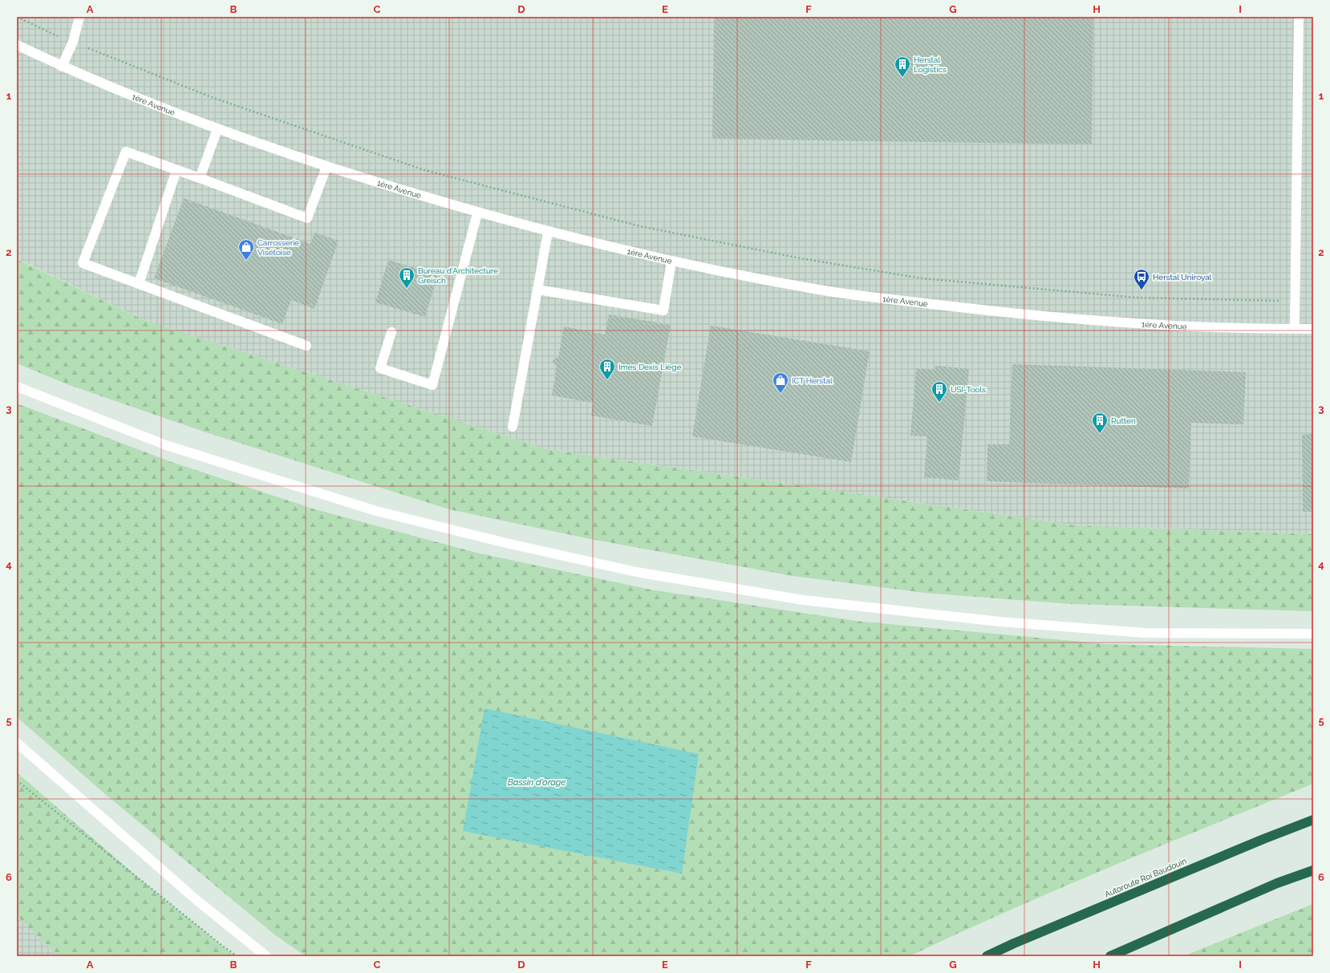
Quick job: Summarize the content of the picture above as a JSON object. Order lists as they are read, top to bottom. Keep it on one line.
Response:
{"streets":{"highway":["Autoroute Roi Baudouin"],"street":["1ère Avenue"]},"water":["Bassin d'orage"],"places":{"building":["Herstal Logistics","Bureau d'Architecture Greisch","Imes Dexis Liège","USI-Tools","Rutten"],"shop":["Carrosserie Visétoise","ICT Herstal"],"bus stop":["Herstal Uniroyal"]},"grid":{"columns":["A","B","C","D","E","F","G","H","I"],"rows":["1","2","3","4","5","6"]}}
